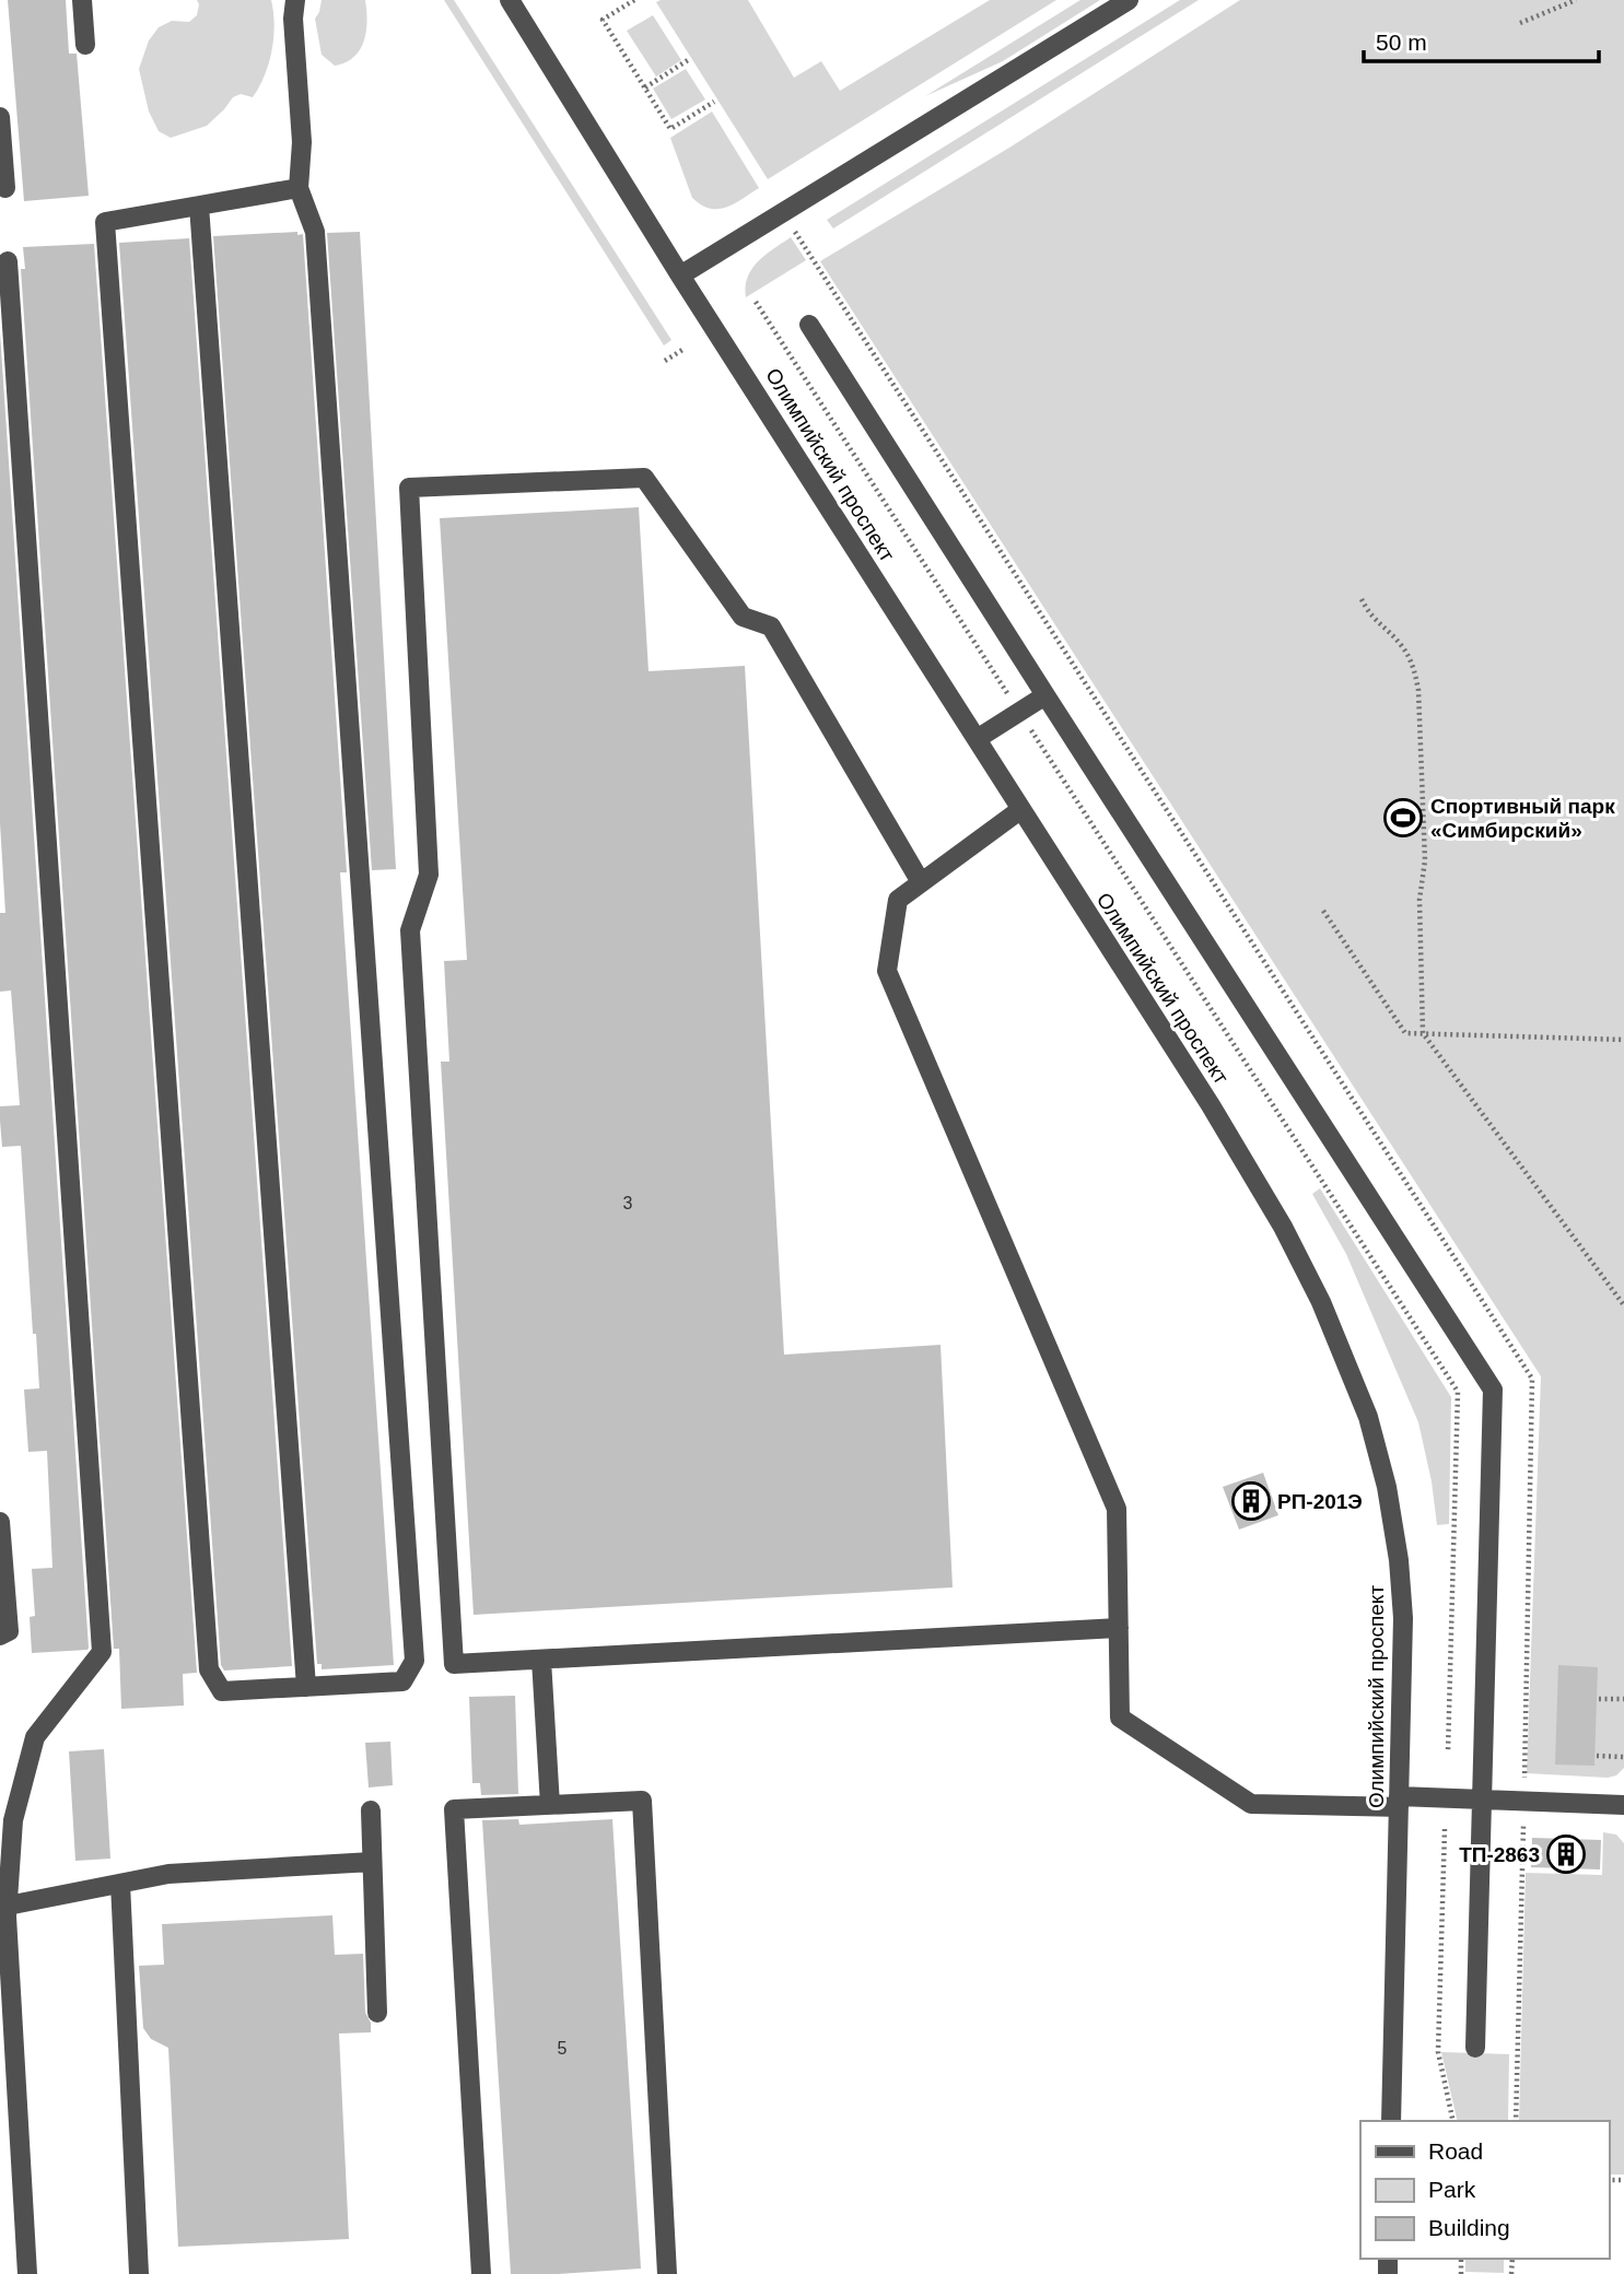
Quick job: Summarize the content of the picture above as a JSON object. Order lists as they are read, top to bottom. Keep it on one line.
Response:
{"streets":{"street":["Олимпийский проспект"]},"places":{"sports":["Спортивный парк «Симбирский»"],"building":["РП-201Э","ТП-2863"]},"house_numbers":["3","5"],"legend":["Road","Park","Building"],"scale_bar":"50 m"}
